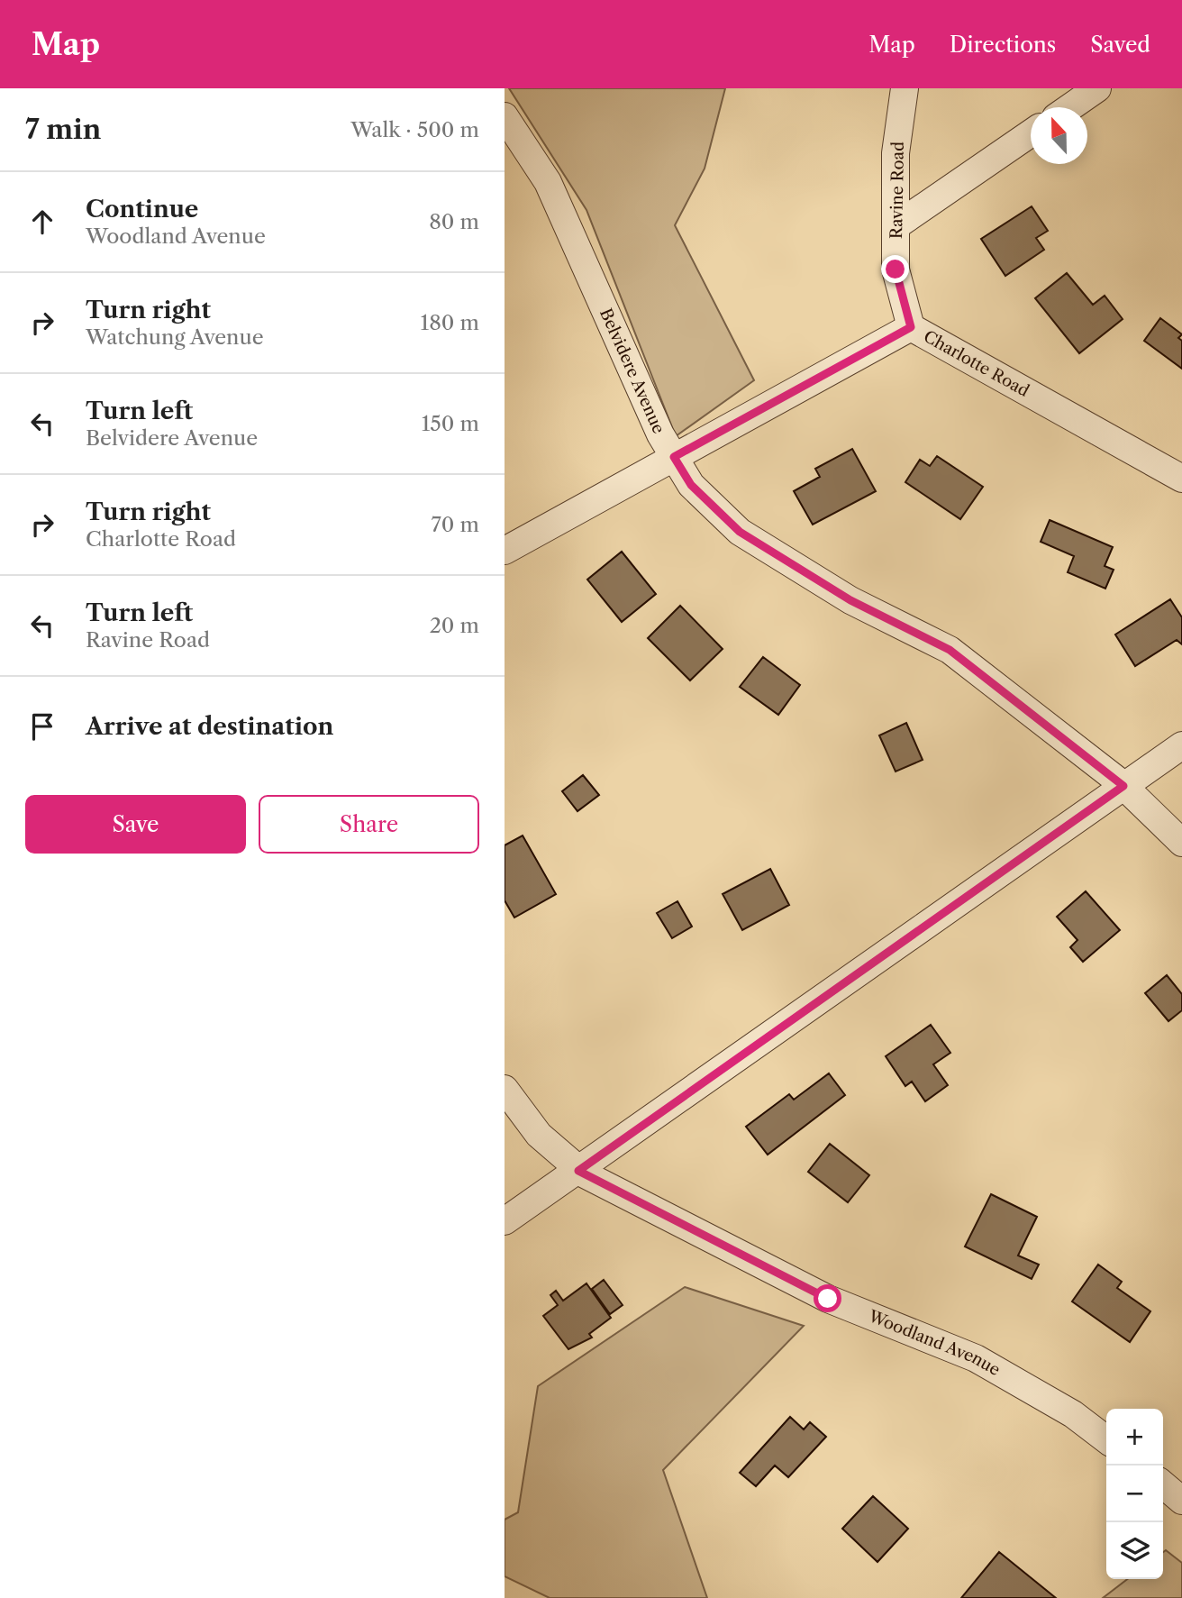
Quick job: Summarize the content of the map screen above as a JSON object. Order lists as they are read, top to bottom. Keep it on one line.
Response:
{"streets":{"street":["Ravine Road","Charlotte Road","Belvidere Avenue","Woodland Avenue"]},"crossings":[["Ravine Road","Charlotte Road"],["Charlotte Road","Belvidere Avenue"]],"north":"top","page":{"header":"Map","nav":["Map","Directions","Saved"],"heading":["7 min","Walk · 500 m"],"list":[["Continue","Woodland Avenue","80 m"],["Turn right","Watchung Avenue","180 m"],["Turn left","Belvidere Avenue","150 m"],["Turn right","Charlotte Road","70 m"],["Turn left","Ravine Road","20 m"],"Arrive at destination"],"buttons":["Save","Share"],"map_buttons":["+","−"]}}
